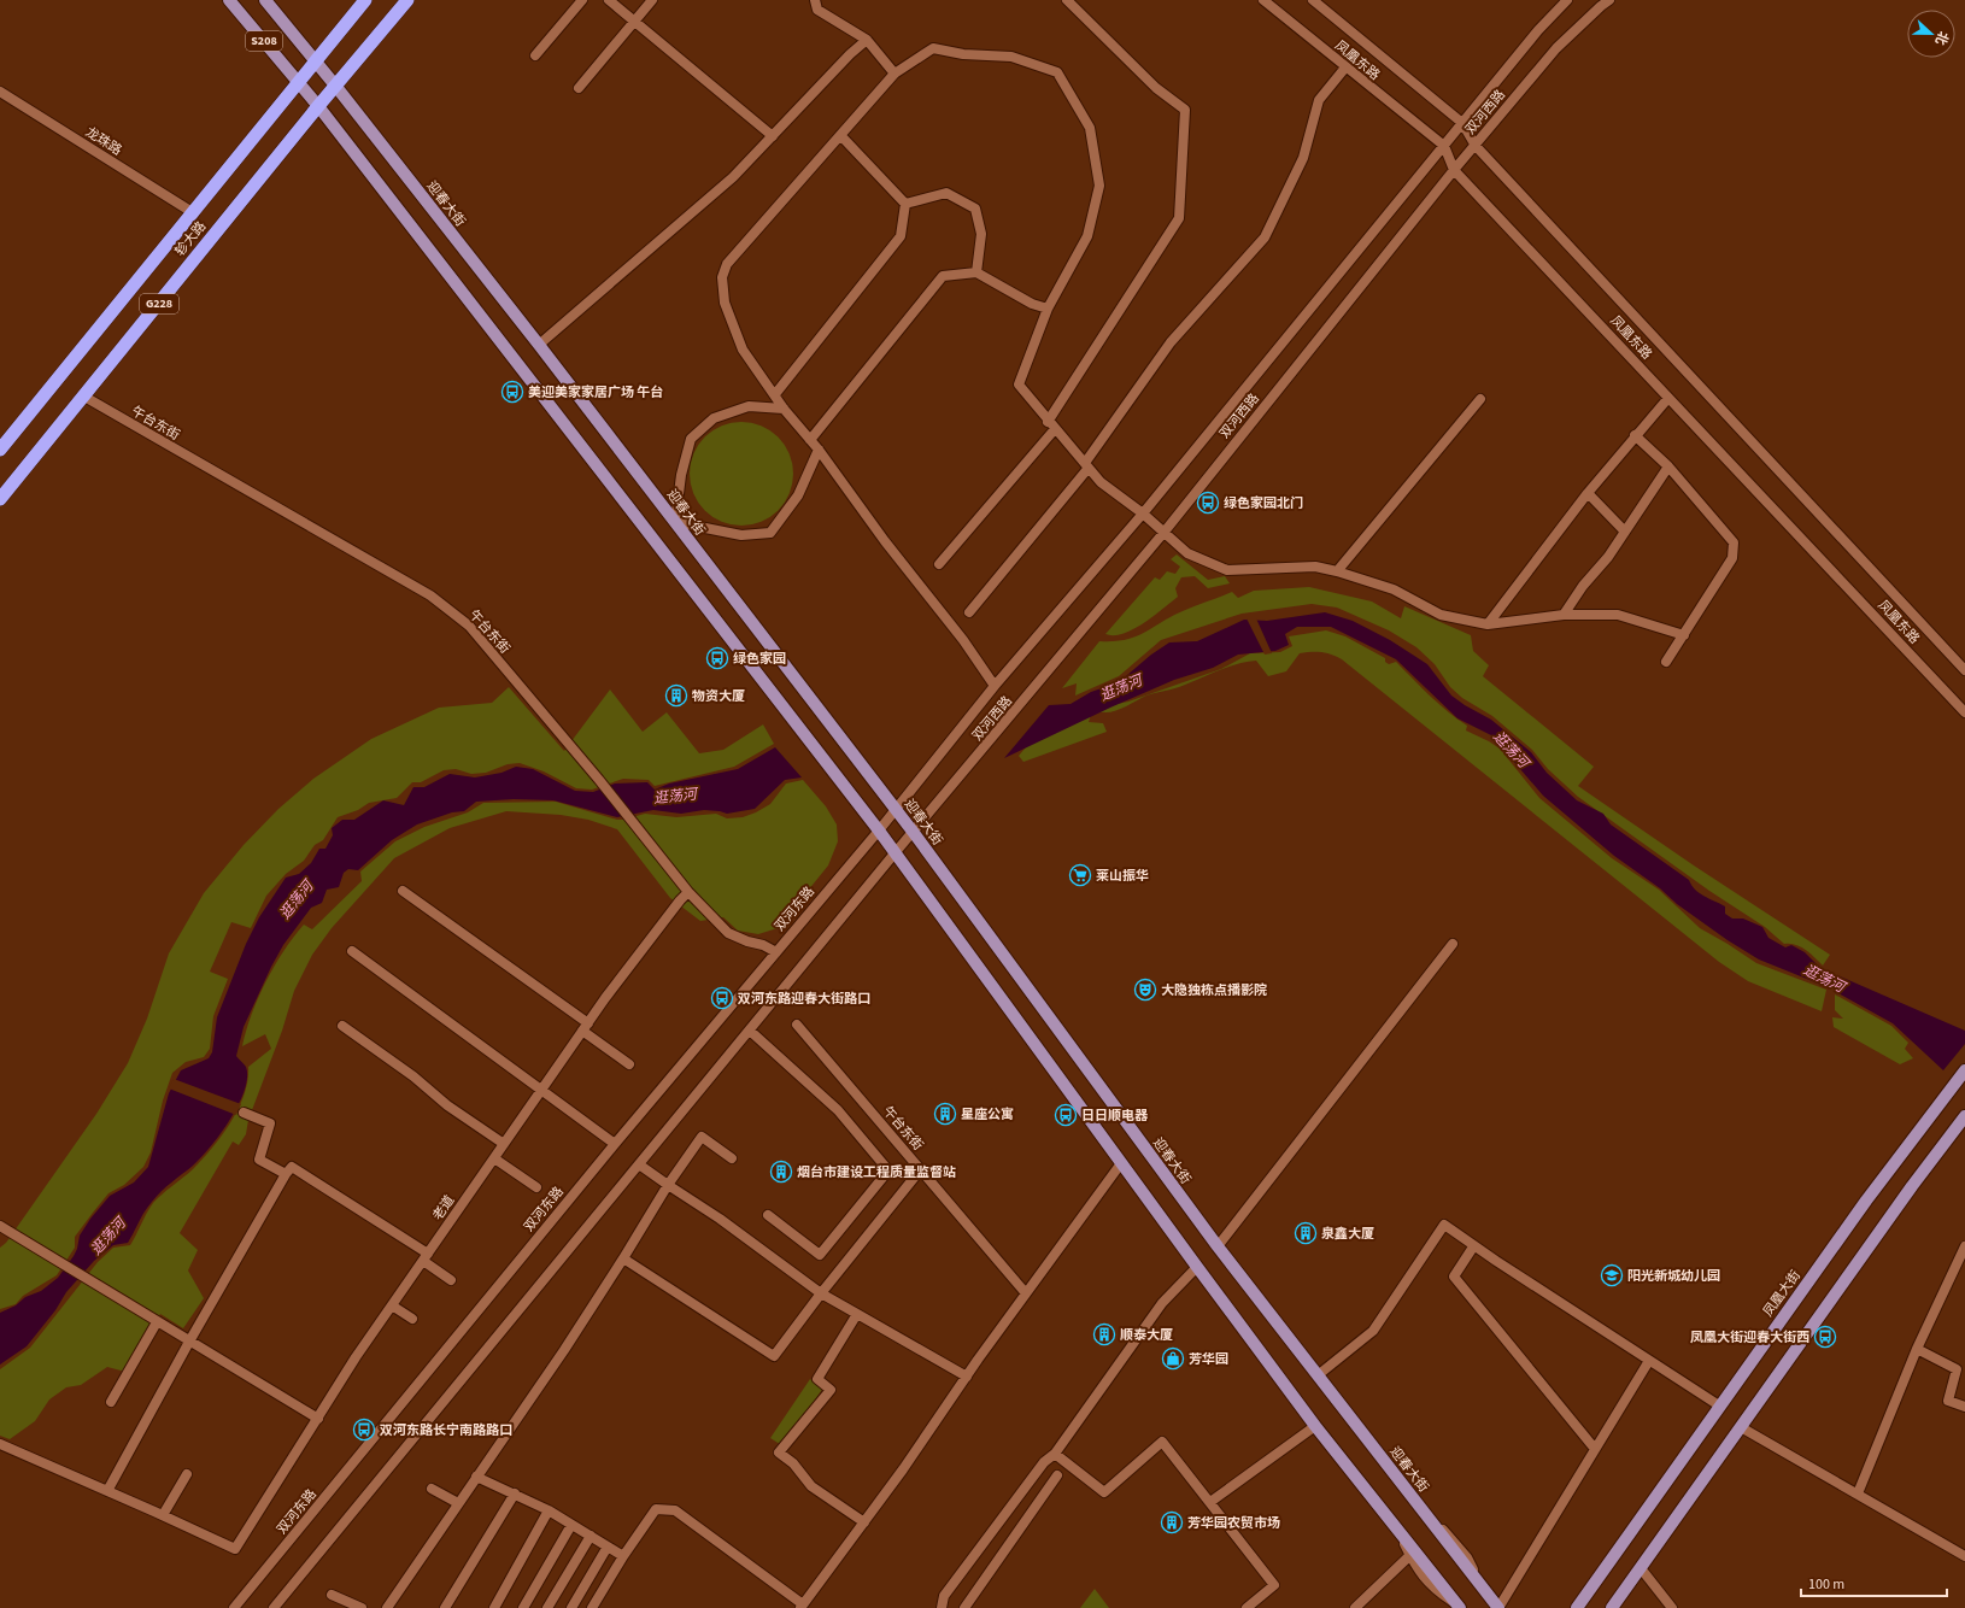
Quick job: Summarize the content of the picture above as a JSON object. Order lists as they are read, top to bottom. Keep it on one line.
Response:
{"streets":{"highway":["轸大路","G228"],"main road":["S208","迎春大街","凤凰大街"],"street":["凤凰东路","双河西路","龙珠路","午台东街","双河东路","老道"]},"crossings":[["S208","迎春大街"],["S208","轸大路"],["凤凰东路","双河西路"],["双河西路","迎春大街"],["双河西路","双河东路"],["龙珠路","轸大路"],["迎春大街","轸大路"],["轸大路","午台东街"],["午台东街","双河东路"],["午台东街","老道"]],"water":["逛荡河"],"places":{"bus stop":["美迎美家家居广场 午台","绿色家园北门","绿色家园","双河东路迎春大街路口","日日顺电器","凤凰大街迎春大街西","双河东路长宁南路路口"],"building":["物资大厦","星座公寓","烟台市建设工程质量监督站","泉鑫大厦","顺泰大厦","芳华园农贸市场"],"supermarket":["莱山振华"],"theatre":["大隐独栋点播影院"],"school or university":["阳光新城幼儿园"],"shop":["芳华园"]},"scale_bar":"100 m","north":"right"}
